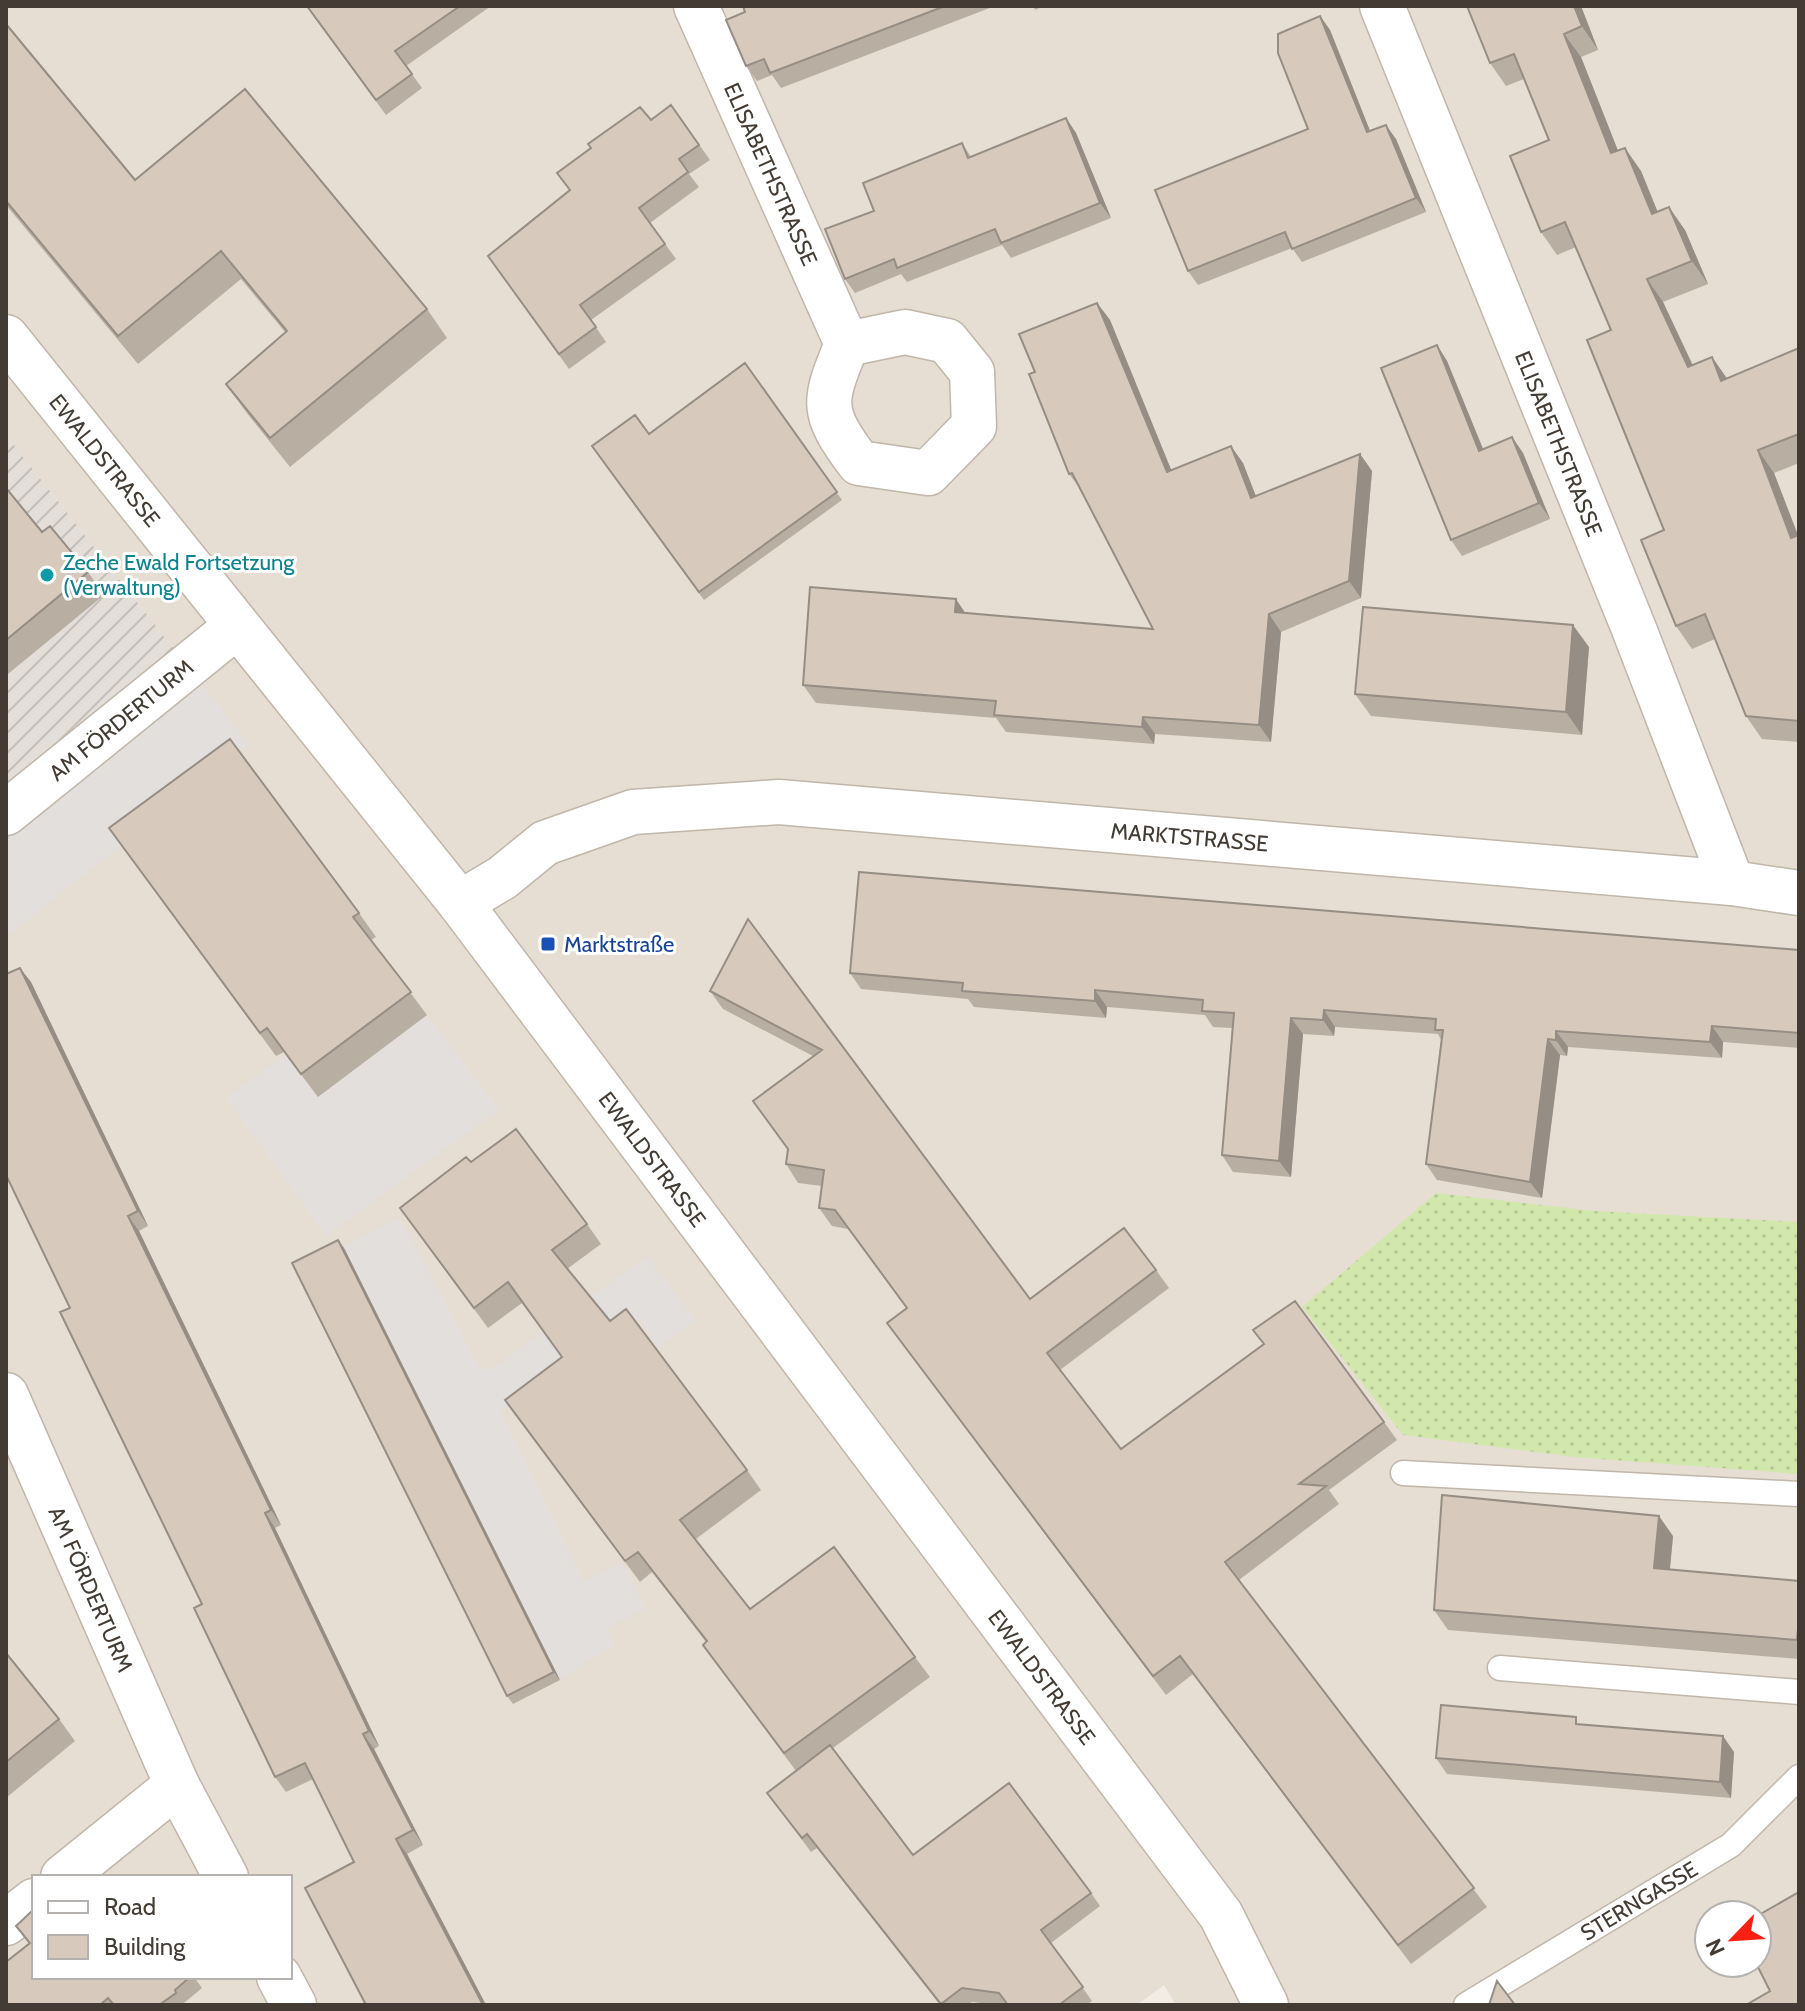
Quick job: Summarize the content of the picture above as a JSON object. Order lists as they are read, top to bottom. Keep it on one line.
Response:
{"streets":{"street":["ELISABETHSTRASSE","EWALDSTRASSE","AM FÖRDERTURM","MARKTSTRASSE"],"lane":["STERNGASSE"]},"crossings":[["ELISABETHSTRASSE","MARKTSTRASSE"],["EWALDSTRASSE","AM FÖRDERTURM"],["EWALDSTRASSE","MARKTSTRASSE"]],"places":{"other":["Zeche Ewald Fortsetzung (Verwaltung)"],"transit":["Marktstraße"]},"legend":["Road","Building"],"north":"bottom left"}
